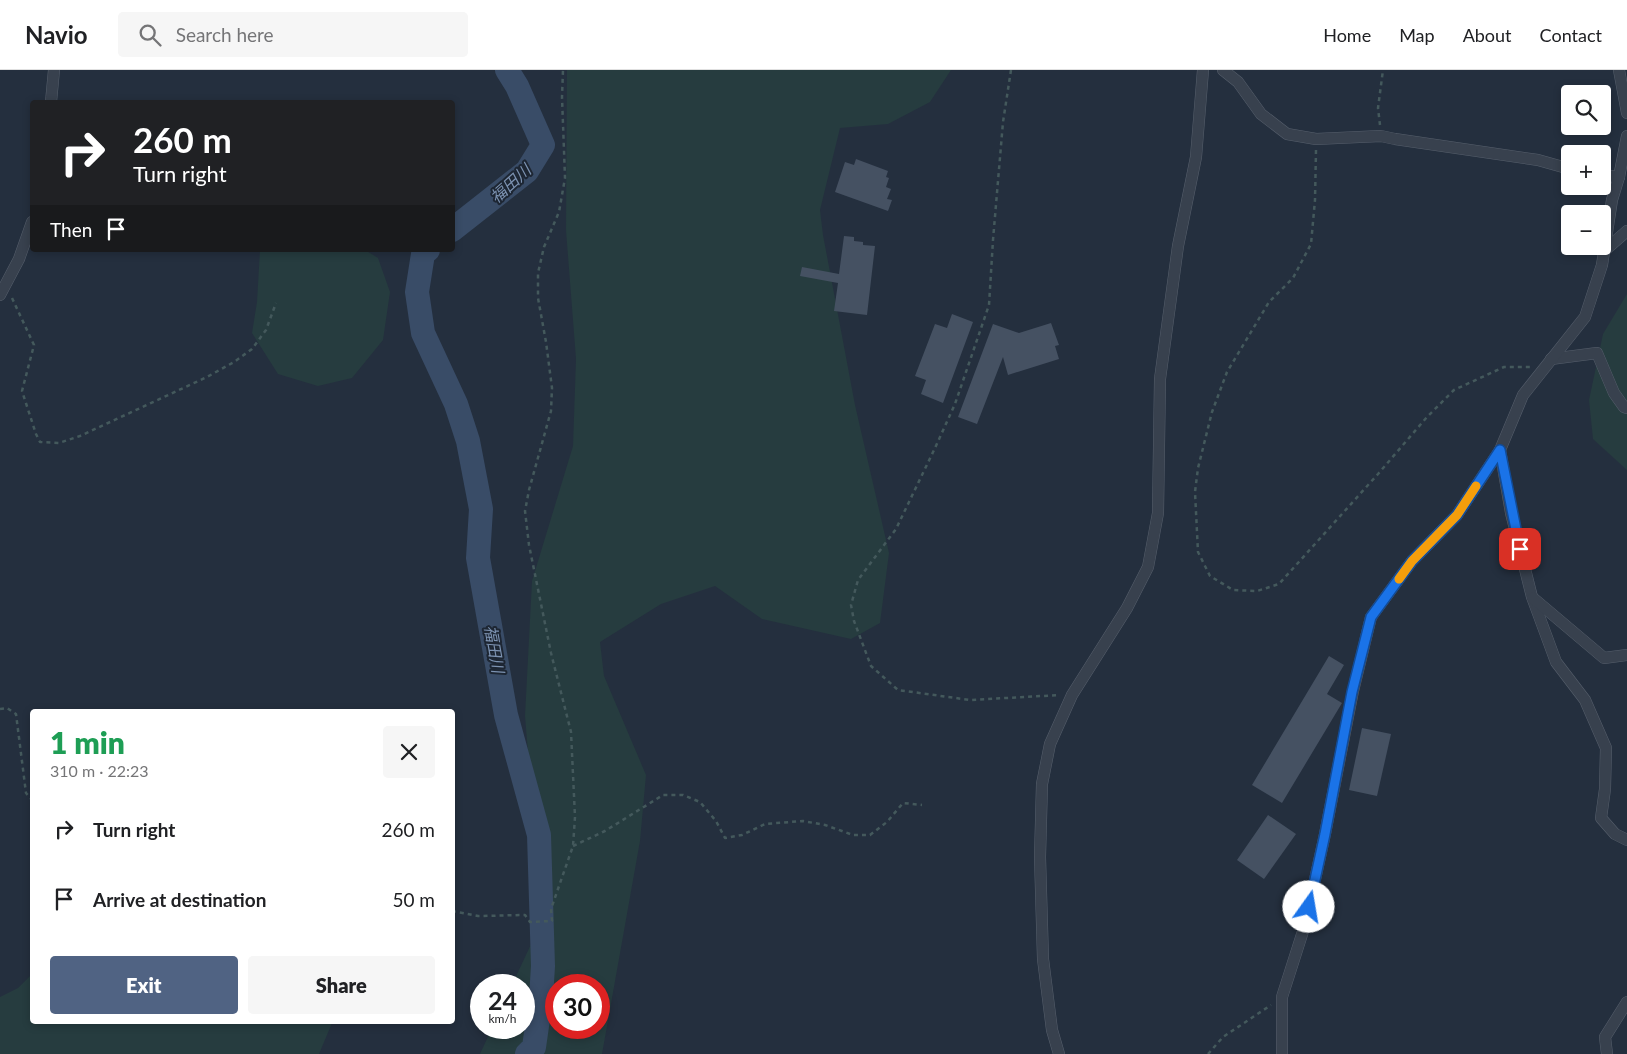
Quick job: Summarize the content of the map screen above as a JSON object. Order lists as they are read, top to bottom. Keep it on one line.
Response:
{"water":["福田川"],"page":{"header":"Navio","search":"Search here","nav":["Home","Map","About","Contact"],"map_buttons":["+","−"],"turn":["260 m","Turn right"],"then":"Then","heading":["1 min","310 m · 22:23"],"list":[{"name":"Turn right","value":"260 m"},{"name":"Arrive at destination","value":"50 m"}],"buttons":["Exit","Share"],"speed":"24 km/h","limit":"30"}}
